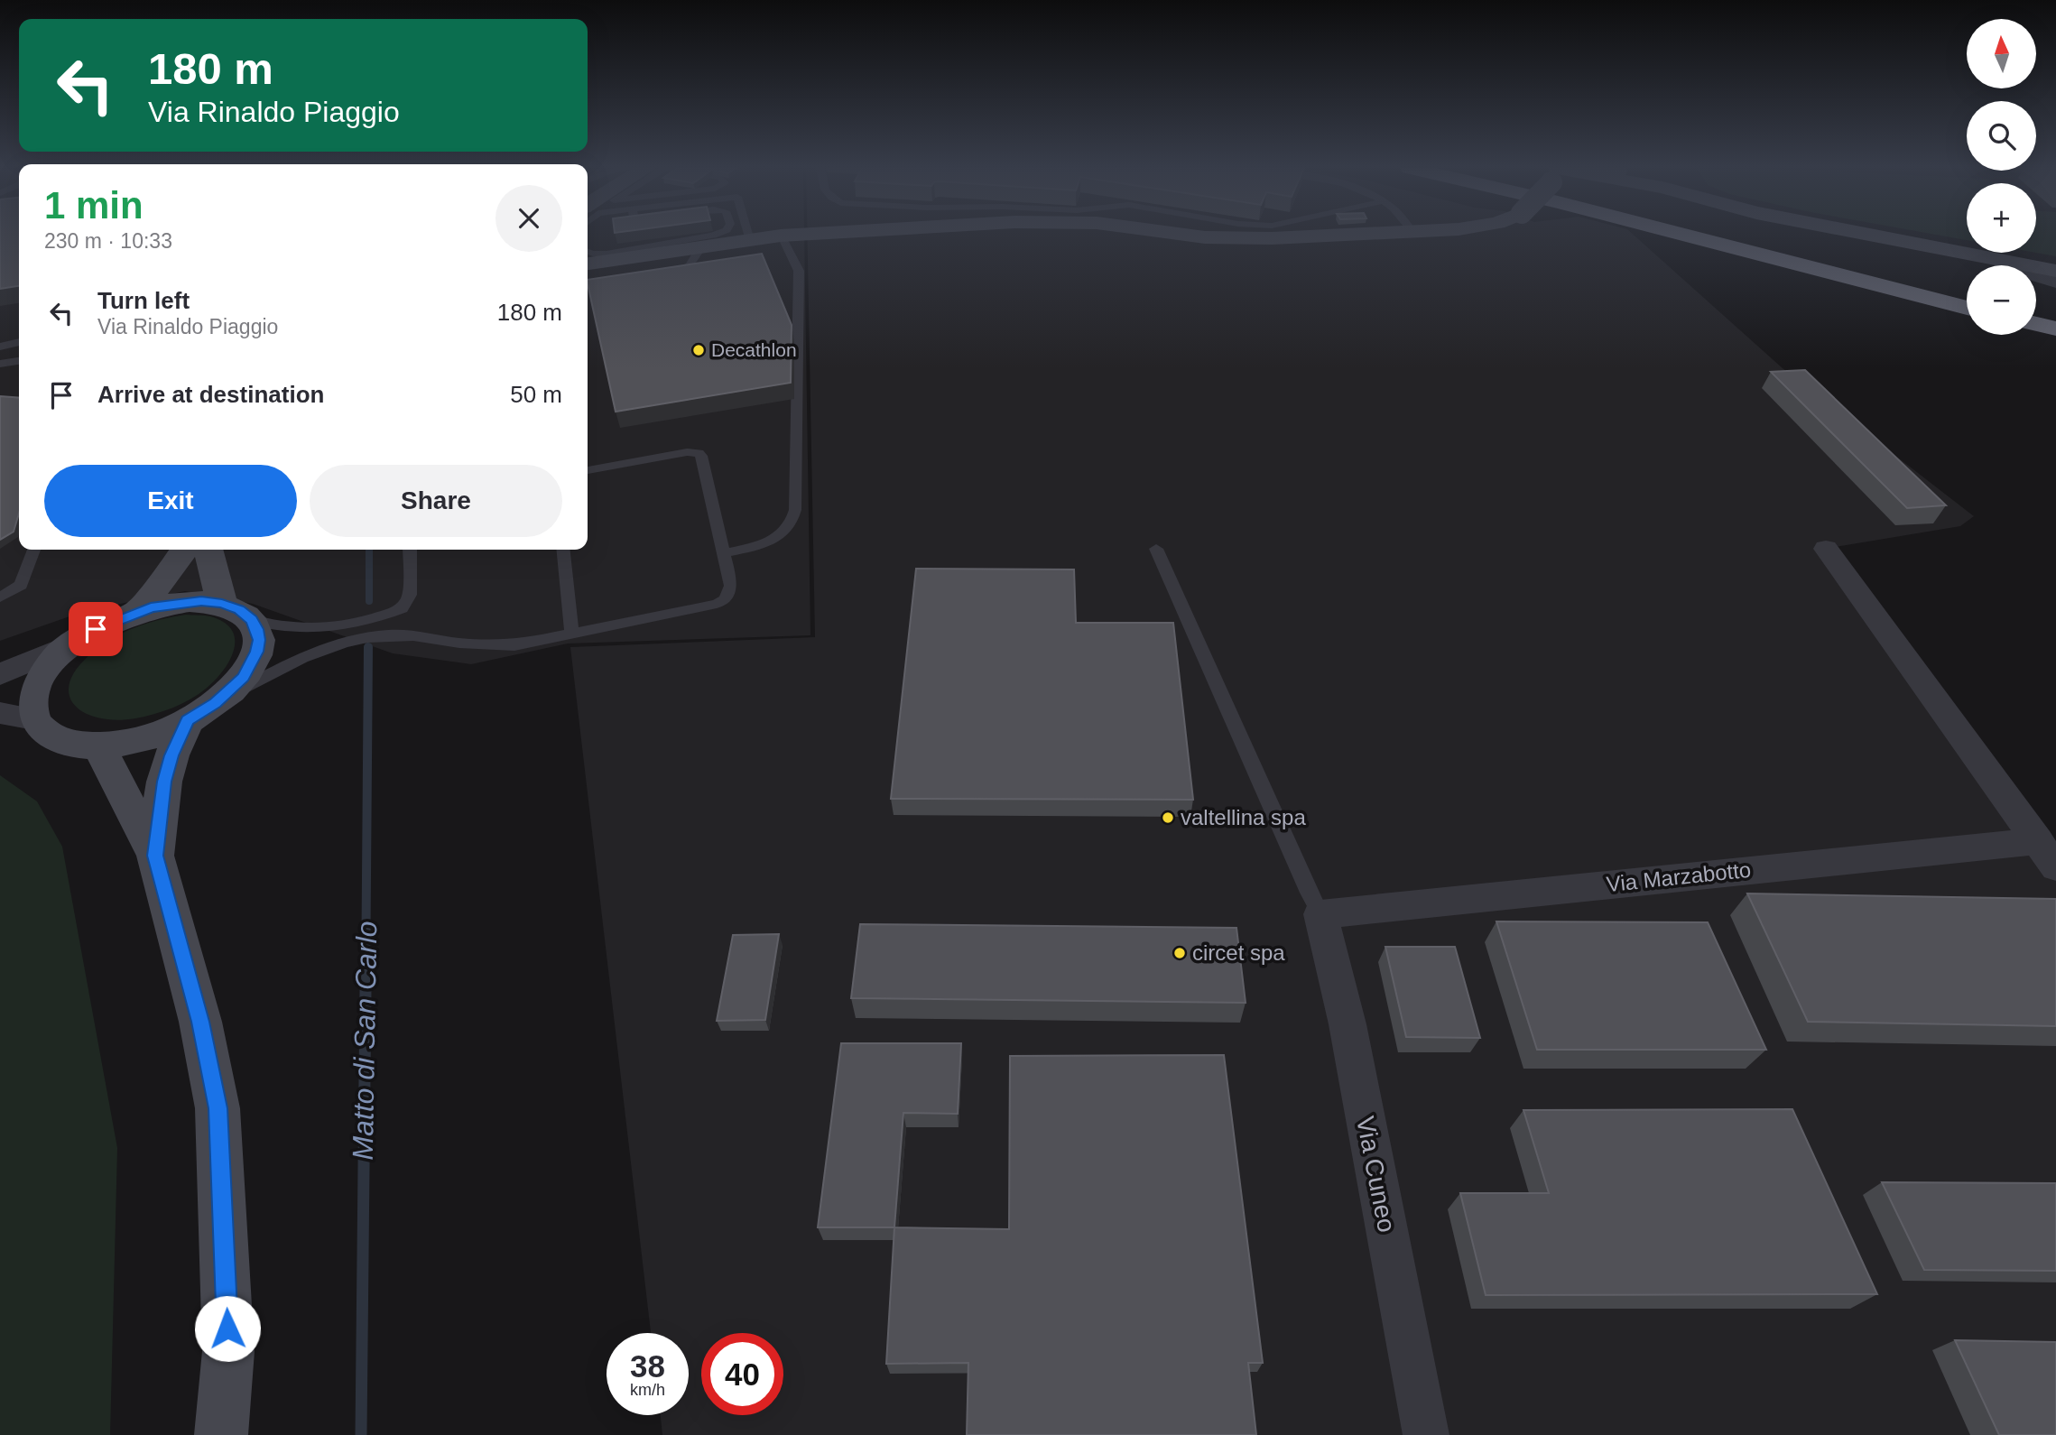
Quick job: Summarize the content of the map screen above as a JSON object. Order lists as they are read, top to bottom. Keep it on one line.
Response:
{"streets":{"street":["Via Marzabotto","Via Cuneo"]},"crossings":[["Via Marzabotto","Via Cuneo"]],"water":["Matto di San Carlo"],"places":["Decathlon","valtellina spa","circet spa"],"north":"top","page":{"map_buttons":["+","−"],"turn":["180 m","Via Rinaldo Piaggio"],"heading":["1 min","230 m · 10:33"],"list":[{"name":"Turn left","note":"Via Rinaldo Piaggio","value":"180 m"},{"name":"Arrive at destination","value":"50 m"}],"buttons":["Exit","Share"],"speed":"38 km/h","limit":"40"}}
